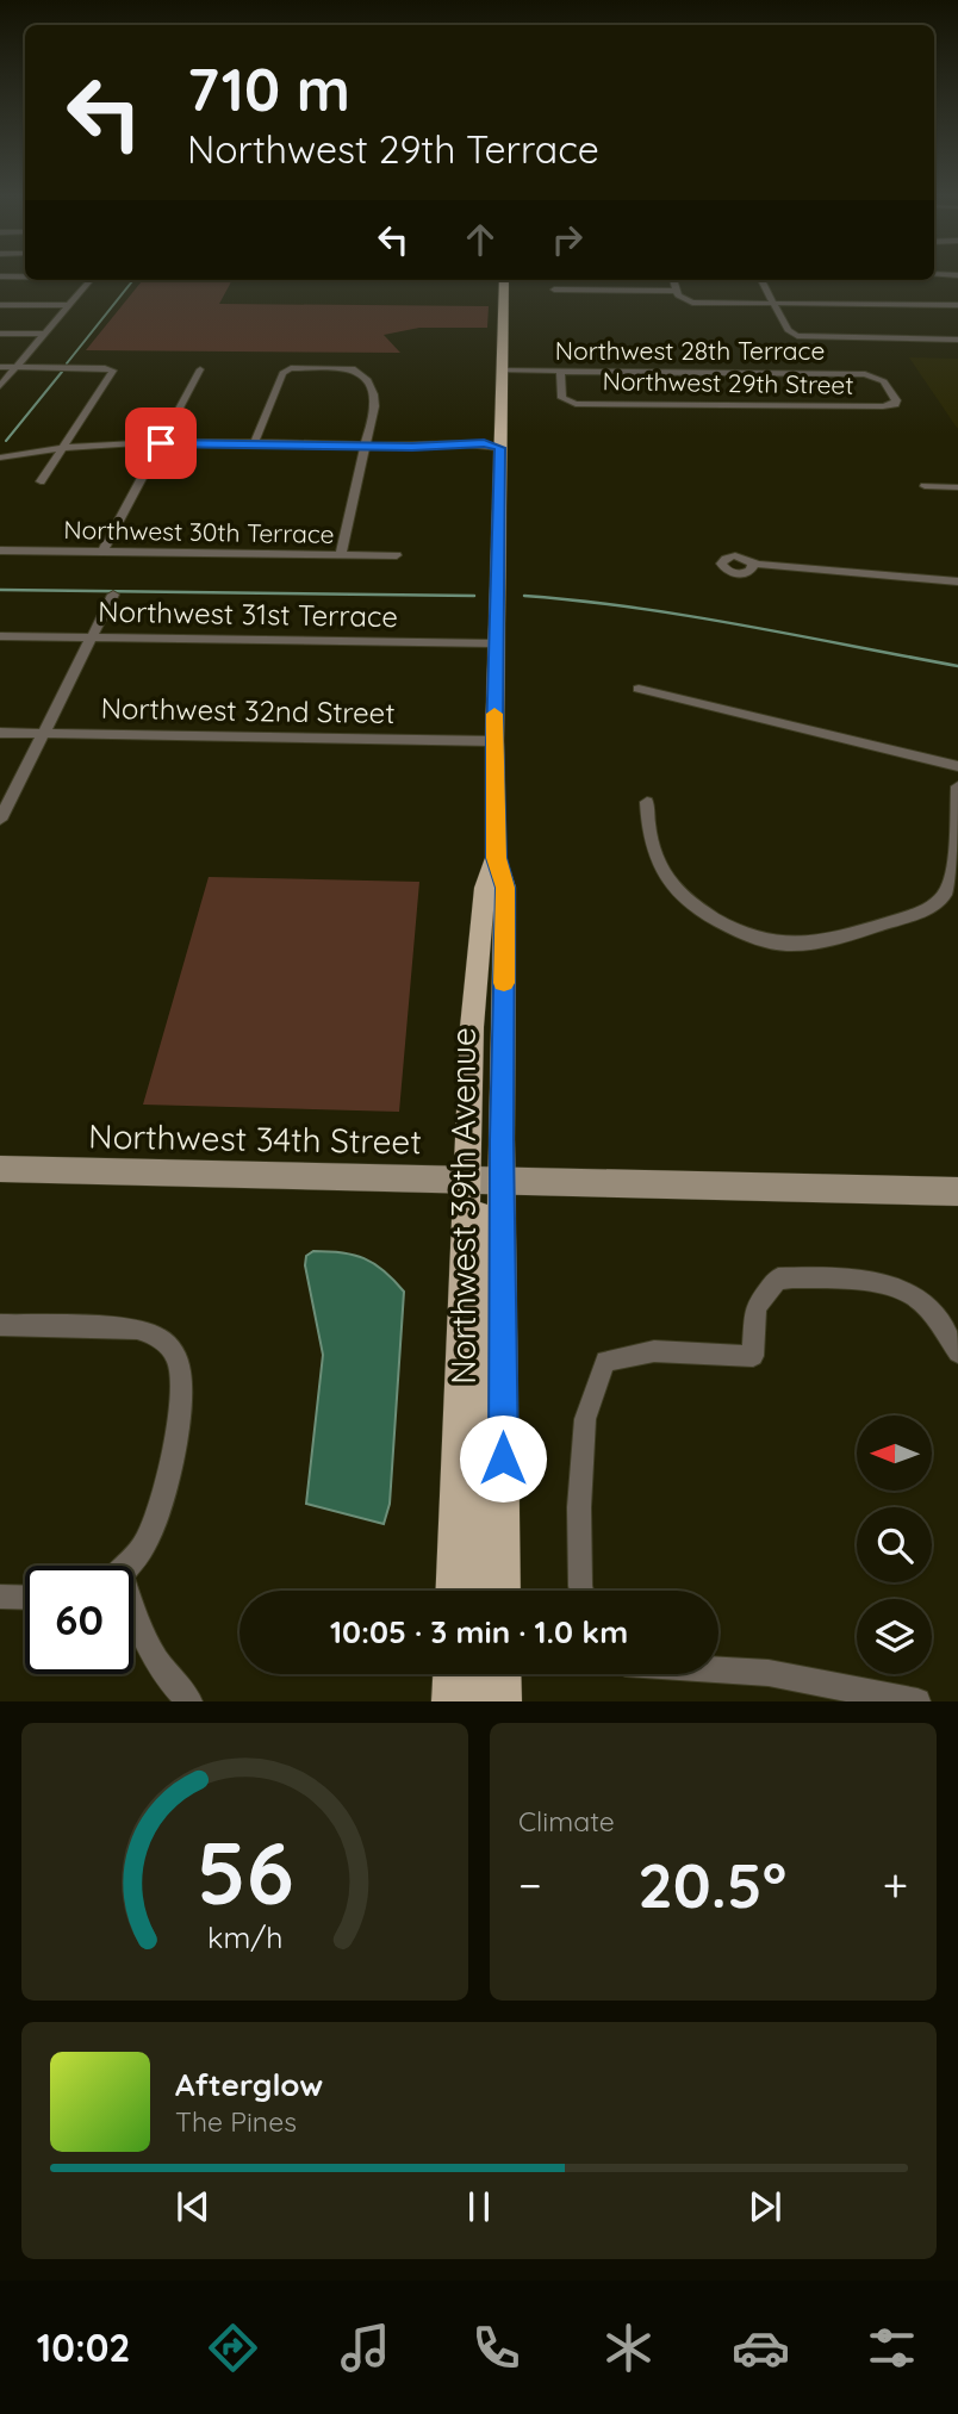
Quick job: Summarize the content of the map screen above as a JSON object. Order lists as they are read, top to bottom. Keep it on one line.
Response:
{"streets":{"main road":["Northwest 34th Street","Northwest 39th Avenue"],"street":["Northwest 28th Terrace","Northwest 29th Street","Northwest 30th Terrace","Northwest 31st Terrace","Northwest 32nd Street"]},"crossings":[["Northwest 28th Terrace","Northwest 29th Street"],["Northwest 28th Terrace","Northwest 39th Avenue"],["Northwest 31st Terrace","Northwest 39th Avenue"],["Northwest 32nd Street","Northwest 39th Avenue"],["Northwest 34th Street","Northwest 39th Avenue"]],"north":"left","page":{"turn":["710 m","Northwest 29th Terrace"],"limit":"60","trip":"10:05 · 3 min · 1.0 km","tile":"Climate","heat":["−","20.5°","+"],"song":["Afterglow","The Pines"],"tabs":"10:02","gauge":["56","km/h"]}}
